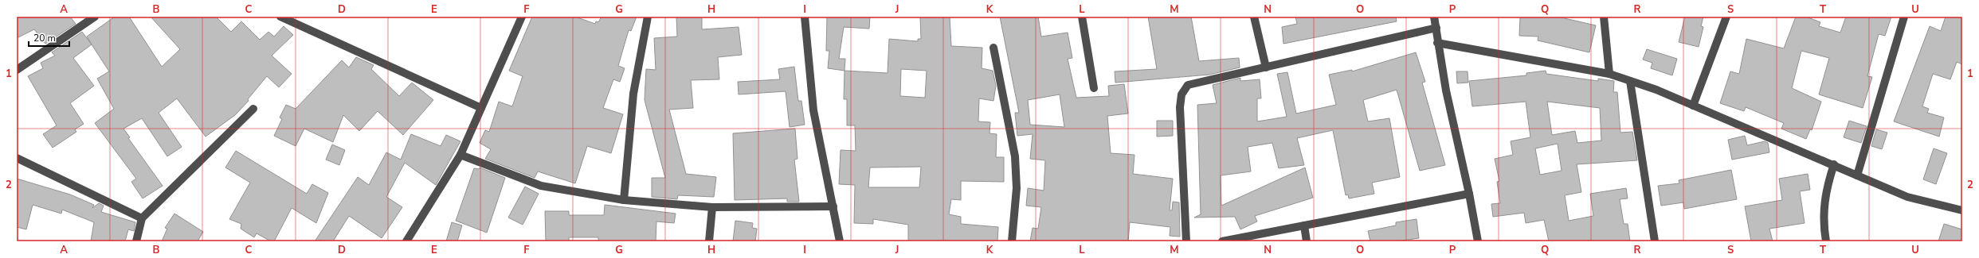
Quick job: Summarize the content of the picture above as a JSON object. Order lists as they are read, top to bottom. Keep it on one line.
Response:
{"scale_bar":"20 m","grid":{"columns":["A","B","C","D","E","F","G","H","I","J","K","L","M","N","O","P","Q","R","S","T","U"],"rows":["1","2"]}}
